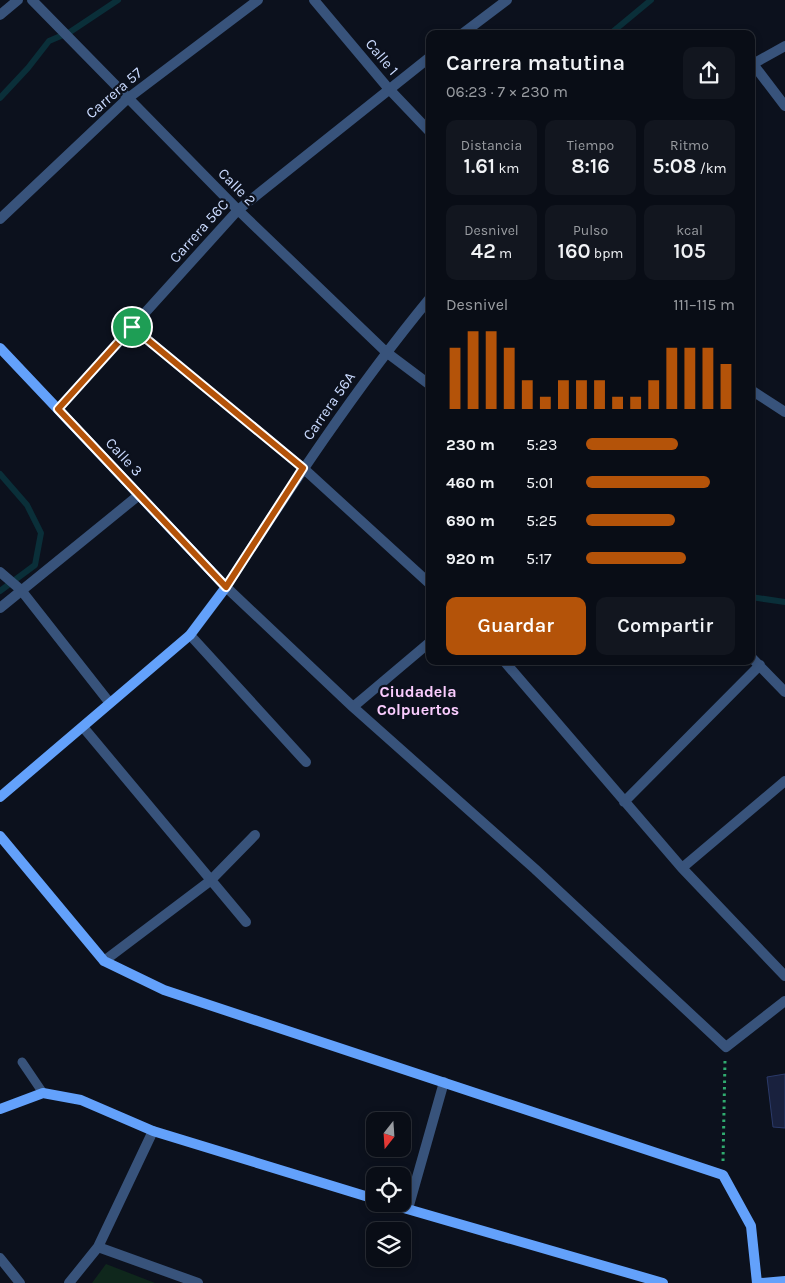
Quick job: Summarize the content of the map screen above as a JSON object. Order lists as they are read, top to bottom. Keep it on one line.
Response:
{"streets":{"main road":["Calle 3"],"street":["Calle 1","Carrera 57","Calle 2","Carrera 56C","Carrera 56A"]},"crossings":[["Calle 1","Carrera 56C"],["Carrera 57","Calle 2"],["Calle 2","Carrera 56C"],["Calle 2","Carrera 56A"],["Carrera 56C","Calle 3"],["Carrera 56A","Calle 3"]],"districts":["Ciudadela Colpuertos"],"north":"bottom","page":{"heading":["Carrera matutina","06:23 · 7 × 230 m"],"stats":[["Distancia","1.61 km"],["Tiempo","8:16"],["Ritmo","5:08 /km"],["Desnivel","42 m"],["Pulso","160 bpm"],["kcal","105"]],"chart":["Desnivel","111–115 m"],"list":[{"name":"230 m","note":"5:23"},{"name":"460 m","note":"5:01"},{"name":"690 m","note":"5:25"},{"name":"920 m","note":"5:17"}],"buttons":["Guardar","Compartir"]}}
